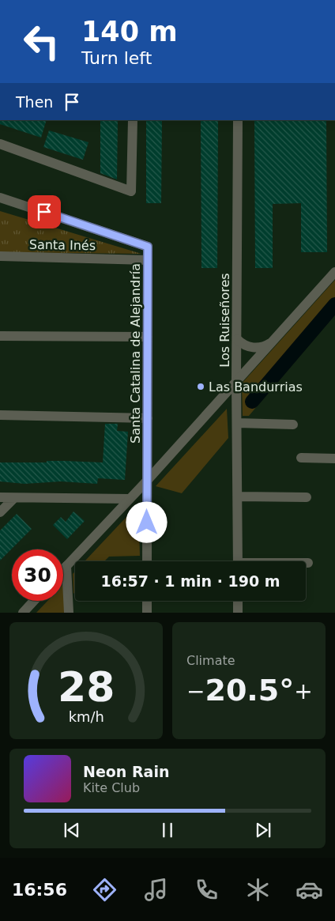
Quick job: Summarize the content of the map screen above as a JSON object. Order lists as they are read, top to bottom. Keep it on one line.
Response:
{"streets":{"street":["Santa Inés","Los Ruiseñores","Santa Catalina de Alejandría"]},"crossings":[["Santa Inés","Santa Catalina de Alejandría"]],"places":["Las Bandurrias"],"page":{"turn":["140 m","Turn left"],"then":"Then","limit":"30","trip":"16:57 · 1 min · 190 m","tile":"Climate","heat":["−","20.5°","+"],"song":["Neon Rain","Kite Club"],"tabs":"16:56","gauge":["28","km/h"]}}
